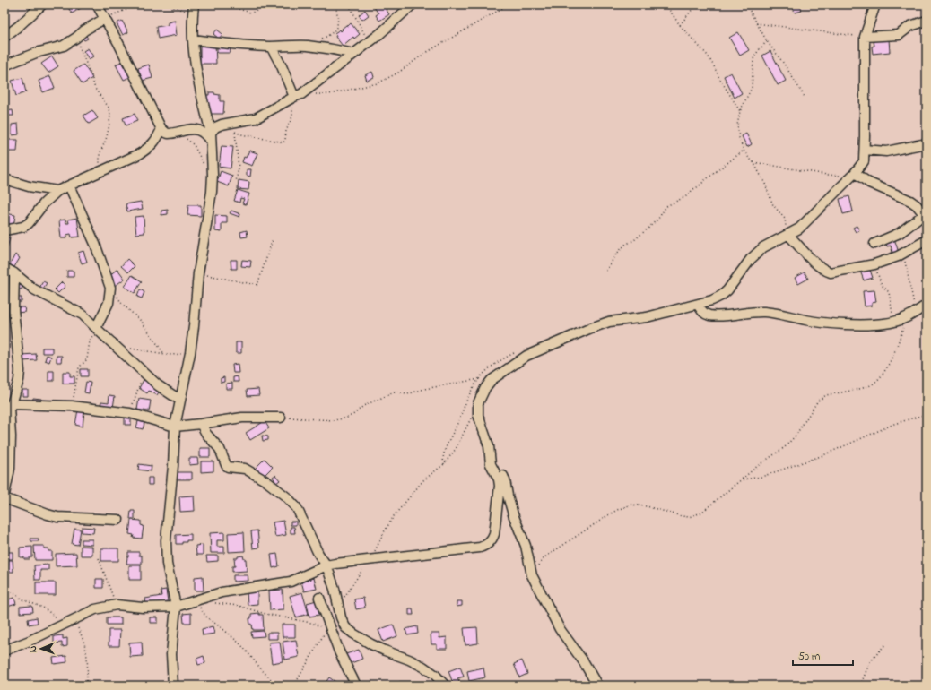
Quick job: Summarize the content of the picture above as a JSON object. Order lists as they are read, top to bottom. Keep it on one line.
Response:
{"scale_bar":"50 m","north":"left"}
